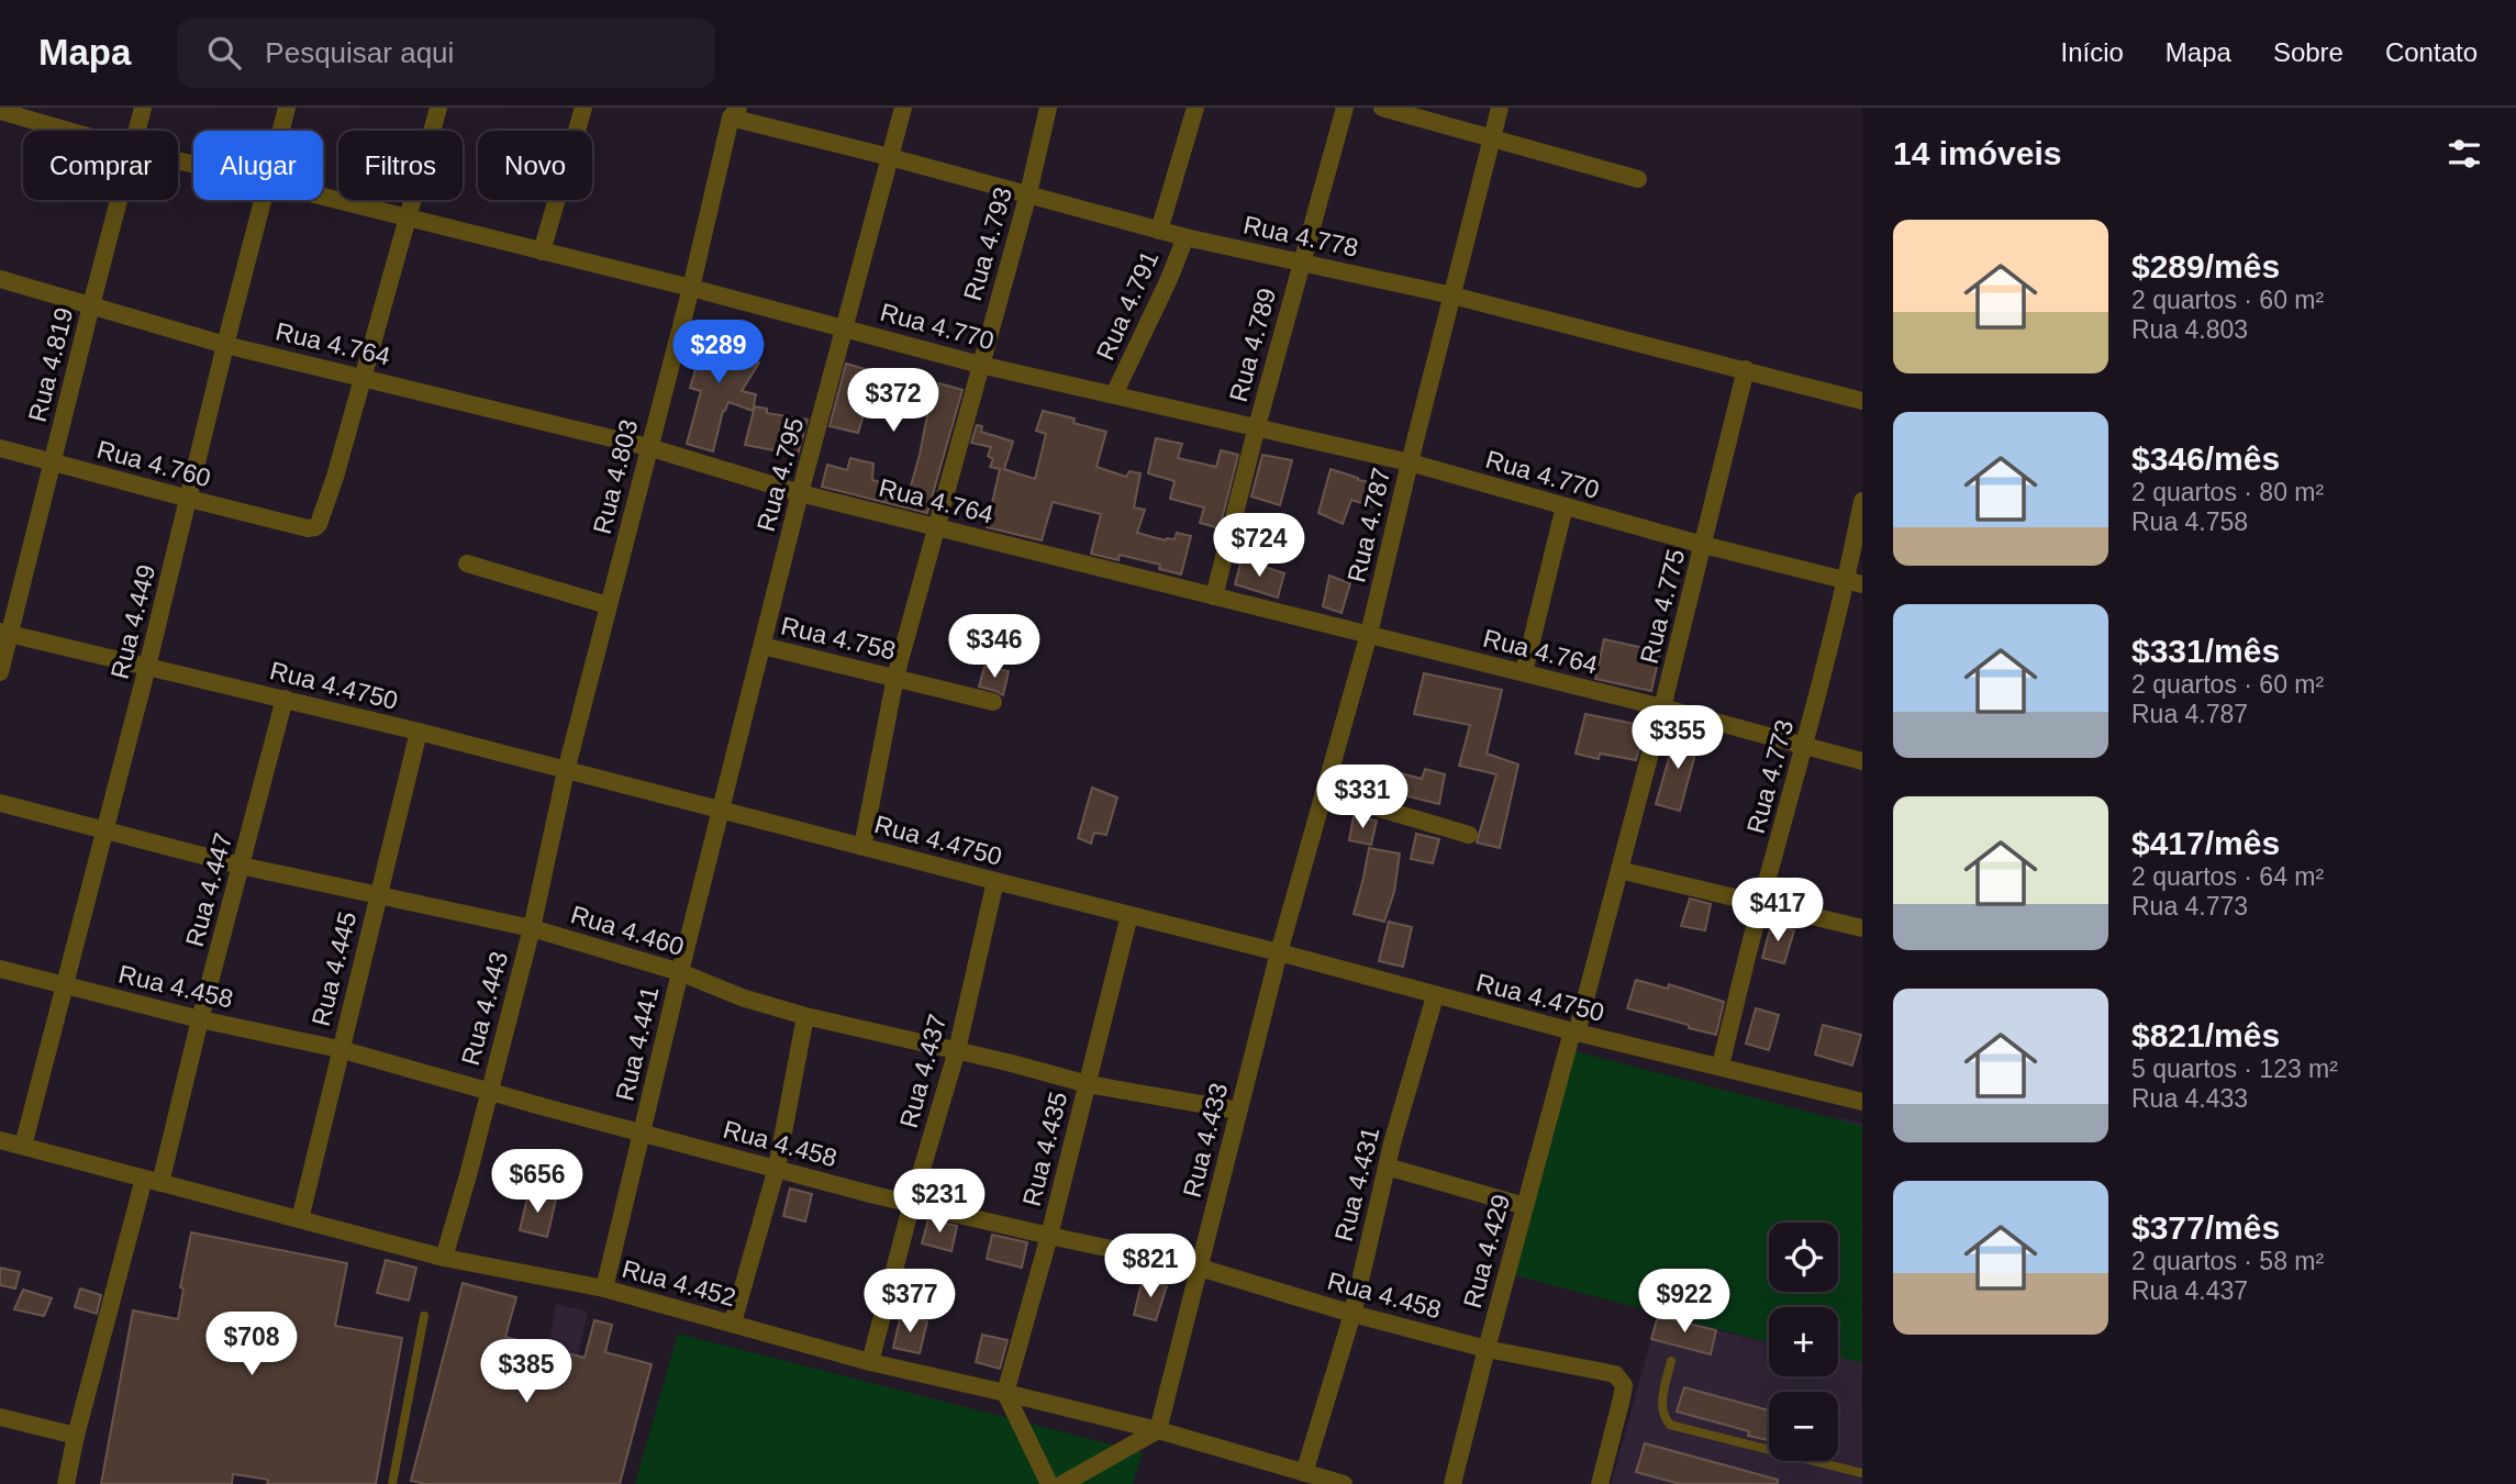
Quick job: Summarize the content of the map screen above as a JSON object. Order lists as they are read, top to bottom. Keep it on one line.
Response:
{"streets":{"street":["Rua 4.778","Rua 4.793","Rua 4.791","Rua 4.770","Rua 4.764","Rua 4.789","Rua 4.819","Rua 4.760","Rua 4.795","Rua 4.803","Rua 4.787","Rua 4.775","Rua 4.449","Rua 4.758","Rua 4.4750","Rua 4.773","Rua 4.447","Rua 4.460","Rua 4.445","Rua 4.458","Rua 4.443","Rua 4.441","Rua 4.437","Rua 4.433","Rua 4.435","Rua 4.431","Rua 4.429","Rua 4.452"]},"crossings":[["Rua 4.778","Rua 4.793"],["Rua 4.778","Rua 4.791"],["Rua 4.778","Rua 4.789"],["Rua 4.778","Rua 4.795"],["Rua 4.778","Rua 4.803"],["Rua 4.778","Rua 4.787"],["Rua 4.778","Rua 4.775"],["Rua 4.793","Rua 4.770"],["Rua 4.793","Rua 4.764"],["Rua 4.793","Rua 4.758"],["Rua 4.793","Rua 4.4750"],["Rua 4.791","Rua 4.770"],["Rua 4.770","Rua 4.789"],["Rua 4.770","Rua 4.795"],["Rua 4.770","Rua 4.803"],["Rua 4.770","Rua 4.787"],["Rua 4.770","Rua 4.775"],["Rua 4.770","Rua 4.773"],["Rua 4.764","Rua 4.789"],["Rua 4.764","Rua 4.819"],["Rua 4.764","Rua 4.760"],["Rua 4.764","Rua 4.795"],["Rua 4.764","Rua 4.803"],["Rua 4.764","Rua 4.787"],["Rua 4.764","Rua 4.775"],["Rua 4.764","Rua 4.449"],["Rua 4.764","Rua 4.773"],["Rua 4.819","Rua 4.760"],["Rua 4.819","Rua 4.4750"],["Rua 4.760","Rua 4.449"],["Rua 4.795","Rua 4.758"],["Rua 4.795","Rua 4.4750"],["Rua 4.795","Rua 4.441"],["Rua 4.803","Rua 4.4750"],["Rua 4.803","Rua 4.443"],["Rua 4.787","Rua 4.4750"],["Rua 4.787","Rua 4.433"],["Rua 4.775","Rua 4.4750"],["Rua 4.775","Rua 4.429"],["Rua 4.449","Rua 4.4750"],["Rua 4.449","Rua 4.460"],["Rua 4.449","Rua 4.458"],["Rua 4.449","Rua 4.452"],["Rua 4.4750","Rua 4.773"],["Rua 4.4750","Rua 4.447"],["Rua 4.4750","Rua 4.445"],["Rua 4.4750","Rua 4.443"],["Rua 4.4750","Rua 4.441"],["Rua 4.4750","Rua 4.437"],["Rua 4.4750","Rua 4.433"],["Rua 4.4750","Rua 4.435"],["Rua 4.4750","Rua 4.431"],["Rua 4.4750","Rua 4.429"],["Rua 4.447","Rua 4.460"],["Rua 4.447","Rua 4.458"],["Rua 4.447","Rua 4.452"],["Rua 4.460","Rua 4.445"],["Rua 4.460","Rua 4.443"],["Rua 4.460","Rua 4.441"],["Rua 4.460","Rua 4.437"],["Rua 4.460","Rua 4.433"],["Rua 4.460","Rua 4.435"],["Rua 4.445","Rua 4.458"],["Rua 4.445","Rua 4.452"],["Rua 4.458","Rua 4.443"],["Rua 4.458","Rua 4.441"],["Rua 4.458","Rua 4.437"],["Rua 4.458","Rua 4.433"],["Rua 4.458","Rua 4.435"],["Rua 4.458","Rua 4.431"],["Rua 4.458","Rua 4.429"],["Rua 4.443","Rua 4.452"],["Rua 4.441","Rua 4.452"],["Rua 4.437","Rua 4.452"],["Rua 4.433","Rua 4.452"],["Rua 4.435","Rua 4.452"],["Rua 4.431","Rua 4.452"]],"page":{"header":"Mapa","search":"Pesquisar aqui","nav":["Início","Mapa","Sobre","Contato"],"heading":"14 imóveis","chip":["Comprar","Alugar","Filtros","Novo"],"list":[{"name":"$289/mês","note":"2 quartos · 60 m² · Rua 4.803"},{"name":"$346/mês","note":"2 quartos · 80 m² · Rua 4.758"},{"name":"$331/mês","note":"2 quartos · 60 m² · Rua 4.787"},{"name":"$417/mês","note":"2 quartos · 64 m² · Rua 4.773"},{"name":"$821/mês","note":"5 quartos · 123 m² · Rua 4.433"},{"name":"$377/mês","note":"2 quartos · 58 m² · Rua 4.437"}],"price":["$289","$372","$724","$346","$355","$331","$417","$656","$231","$821","$377","$922","$708","$385"],"map_buttons":["+","−"]}}
